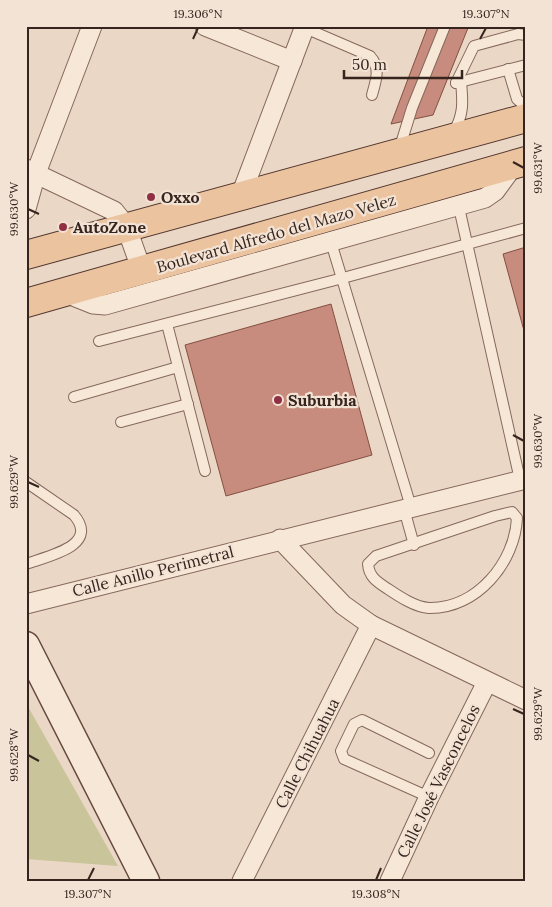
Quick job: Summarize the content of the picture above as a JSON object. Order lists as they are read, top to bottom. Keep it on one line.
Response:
{"streets":{"main road":["Boulevard Alfredo del Mazo Velez"],"street":["Calle Anillo Perimetral","Calle Chihuahua","Calle José Vasconcelos"]},"places":["Oxxo","AutoZone","Suburbia"],"scale_bar":"50 m","coordinates":["19.306°N","19.307°N","99.631°W","99.630°W","99.629°W","99.628°W","19.308°N"]}
